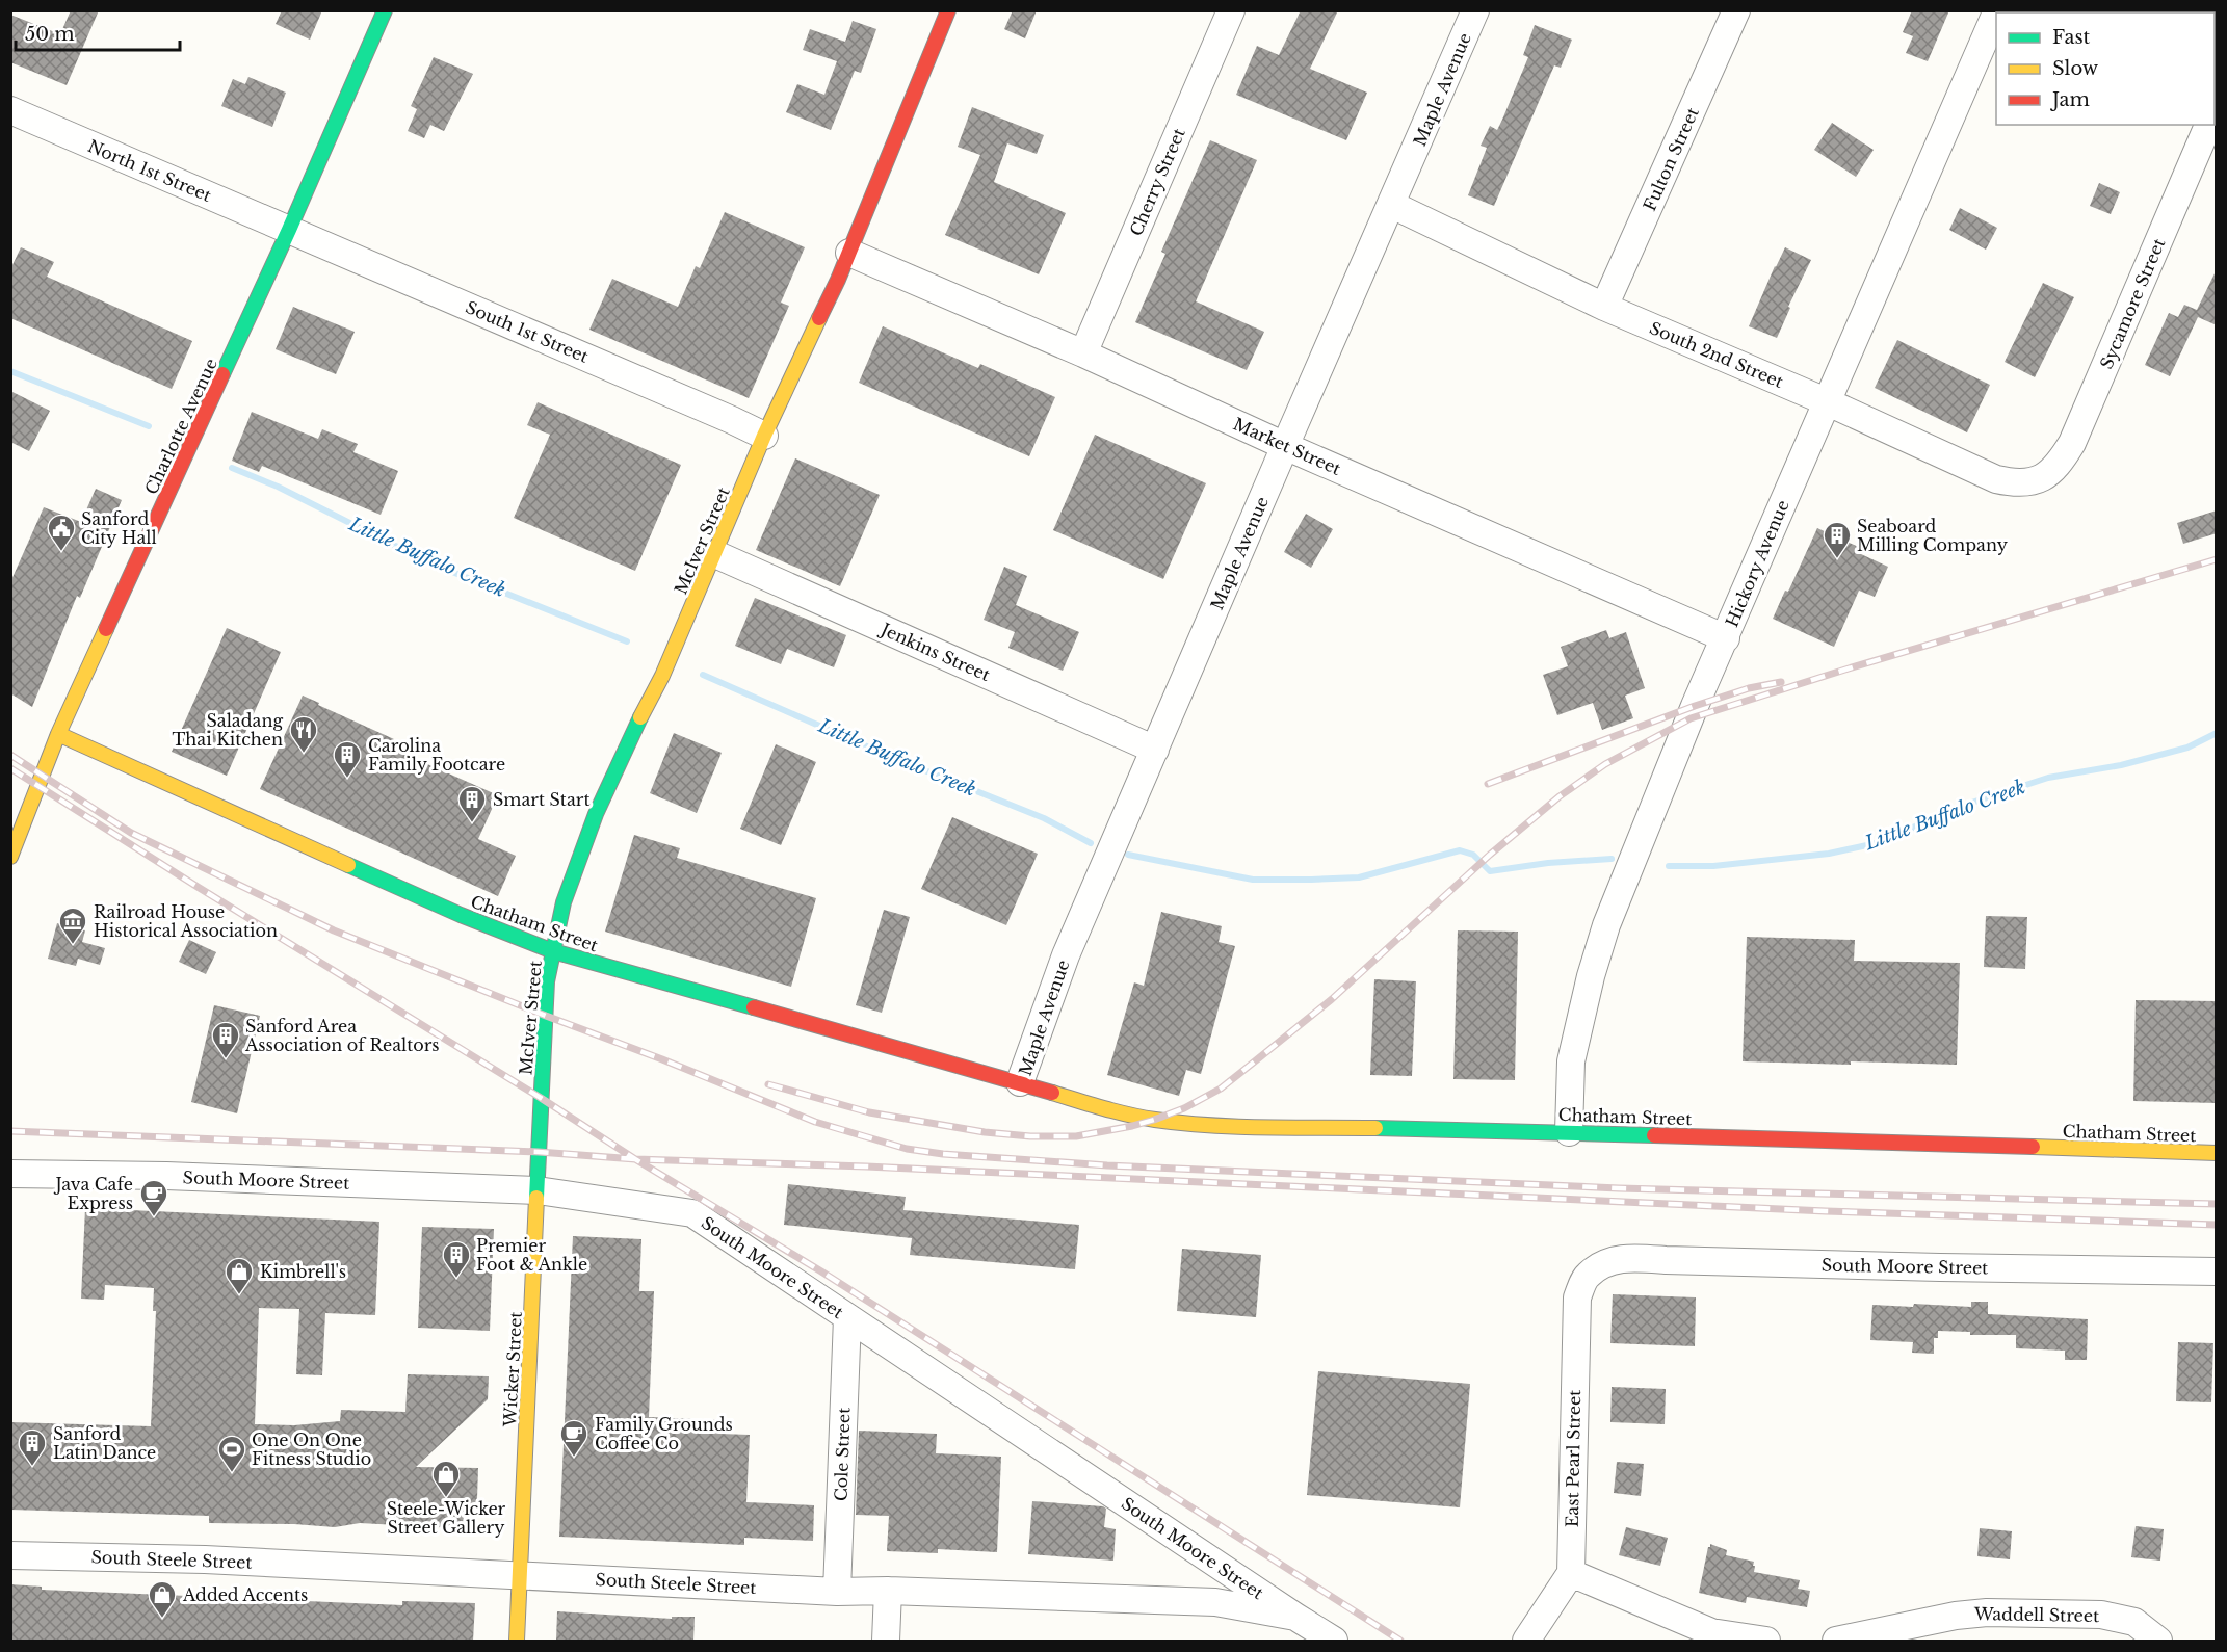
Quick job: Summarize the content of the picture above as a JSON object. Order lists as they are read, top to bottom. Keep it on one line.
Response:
{"streets":{"street":["Maple Avenue","Fulton Street","North 1st Street","Cherry Street","Sycamore Street","South 1st Street","South 2nd Street","Charlotte Avenue","Market Street","McIver Street","Hickory Avenue","Jenkins Street","Chatham Street","South Moore Street","Wicker Street","Cole Street","East Pearl Street","South Steele Street","Waddell Street"]},"crossings":[["Maple Avenue","South 2nd Street"],["Maple Avenue","Market Street"],["Maple Avenue","Jenkins Street"],["Maple Avenue","Chatham Street"],["Fulton Street","South 2nd Street"],["North 1st Street","South 1st Street"],["North 1st Street","Charlotte Avenue"],["Cherry Street","Market Street"],["Sycamore Street","South 2nd Street"],["South 1st Street","Charlotte Avenue"],["South 1st Street","McIver Street"],["South 2nd Street","Hickory Avenue"],["Charlotte Avenue","Chatham Street"],["Market Street","McIver Street"],["Market Street","Hickory Avenue"],["McIver Street","Jenkins Street"],["McIver Street","Chatham Street"],["McIver Street","Wicker Street"],["Hickory Avenue","Chatham Street"],["South Moore Street","Wicker Street"],["South Moore Street","Cole Street"],["South Moore Street","East Pearl Street"],["South Moore Street","South Steele Street"],["Wicker Street","South Steele Street"],["Cole Street","South Steele Street"]],"water":["Little Buffalo Creek"],"places":{"public building":["Sanford City Hall"],"building":["Seaboard Milling Company","Carolina Family Footcare","Smart Start","Sanford Area Association of Realtors","Premier Foot & Ankle","Sanford Latin Dance"],"restaurant":["Saladang Thai Kitchen"],"museum":["Railroad House Historical Association"],"cafe":["Java Cafe Express","Family Grounds Coffee Co"],"shop":["Kimbrell's","Steele-Wicker Street Gallery","Added Accents"],"sports":["One On One Fitness Studio"]},"legend":["Fast","Slow","Jam"],"scale_bar":"50 m"}
